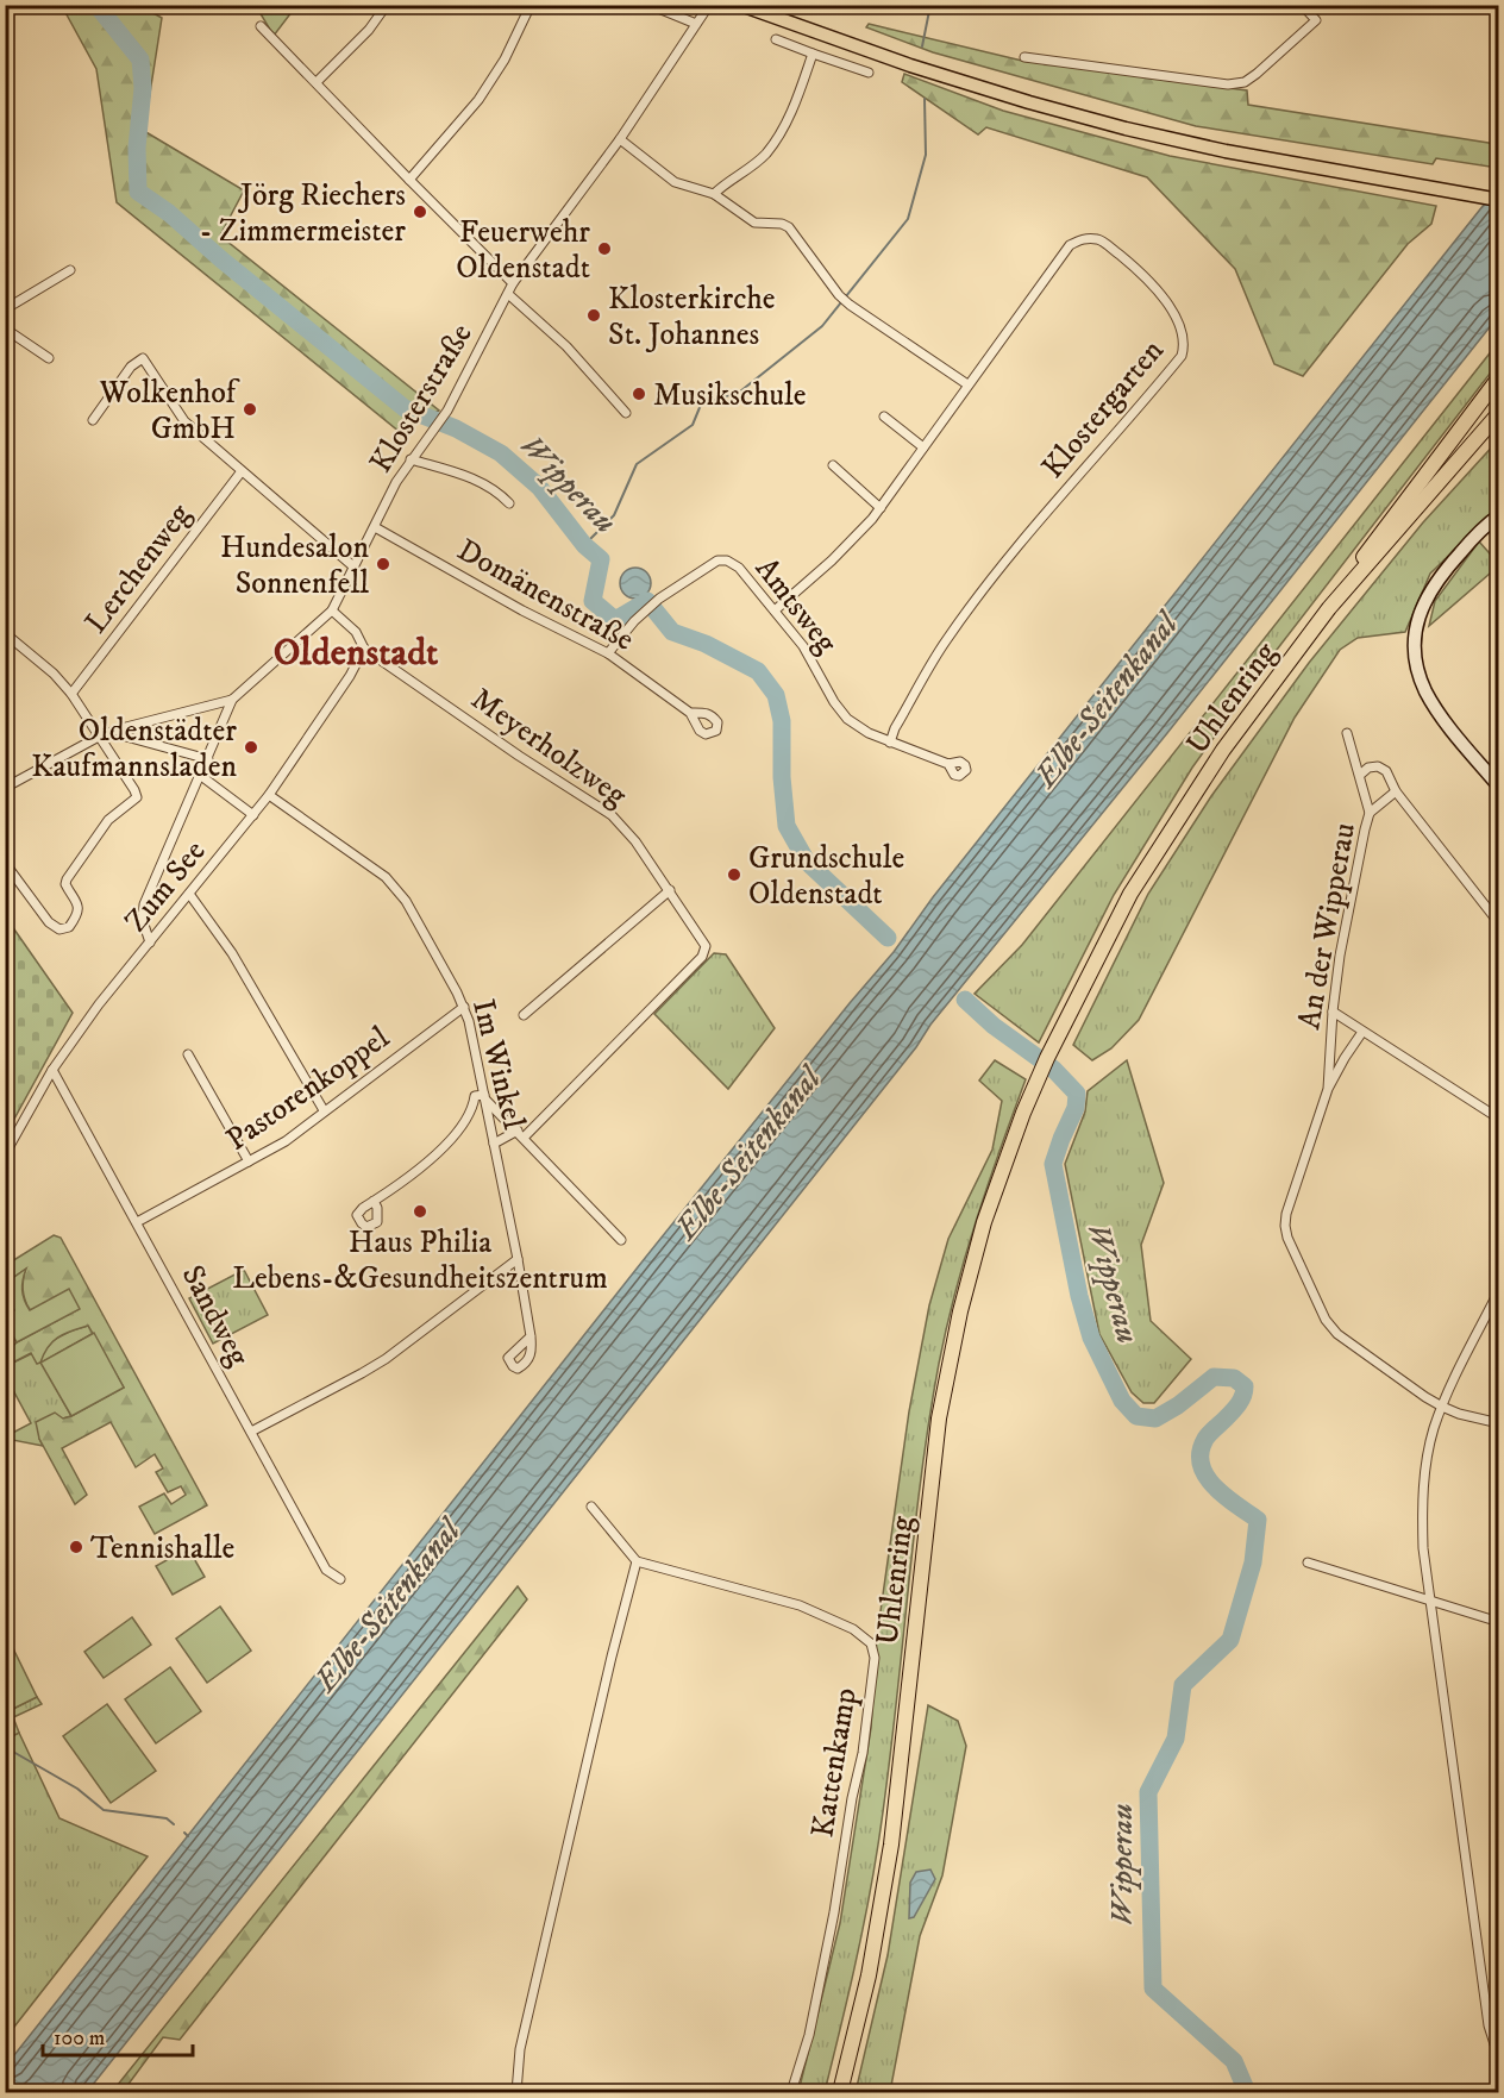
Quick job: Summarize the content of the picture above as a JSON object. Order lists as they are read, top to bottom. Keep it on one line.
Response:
{"streets":{"highway":["Uhlenring"],"street":["Klosterstraße","Klostergarten","Lerchenweg","Domänenstraße","Amtsweg","Meyerholzweg","Zum See","An der Wipperau","Im Winkel","Pastorenkoppel","Sandweg","Kattenkamp"]},"crossings":[["Klosterstraße","Domänenstraße"],["Klosterstraße","Meyerholzweg"],["Klostergarten","Amtsweg"],["Domänenstraße","Amtsweg"],["Meyerholzweg","Zum See"],["Zum See","Im Winkel"],["Zum See","Sandweg"],["Im Winkel","Pastorenkoppel"],["Pastorenkoppel","Sandweg"]],"districts":["Oldenstadt"],"water":["Wipperau","Elbe-Seitenkanal"],"places":["Jörg Riechers - Zimmermeister","Feuerwehr Oldenstadt","Klosterkirche St. Johannes","Musikschule","Wolkenhof GmbH","Hundesalon Sonnenfell","Oldenstädter Kaufmannsladen","Grundschule Oldenstadt","Haus Philia Lebens-&Gesundheitszentrum","Tennishalle"],"scale_bar":"100 m"}
